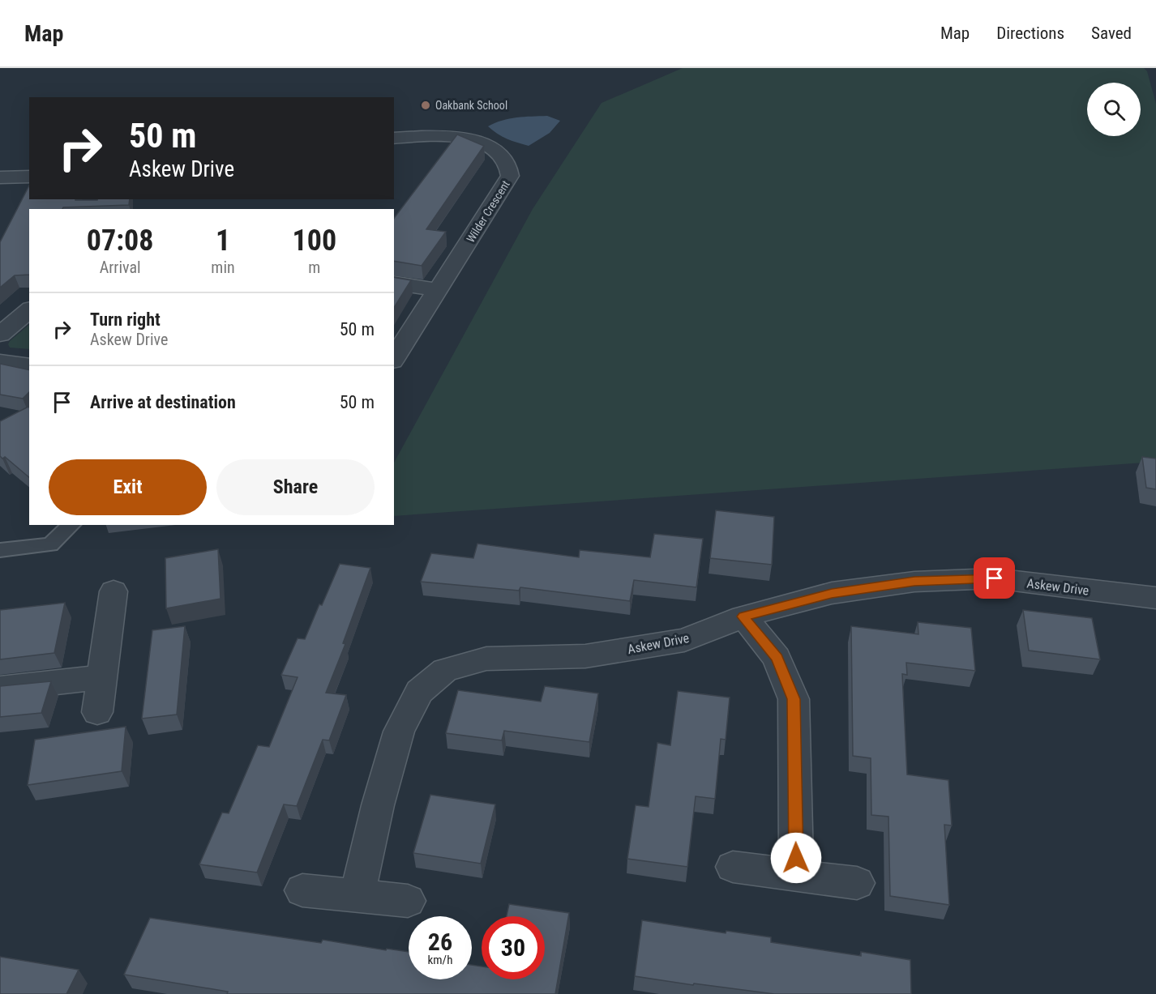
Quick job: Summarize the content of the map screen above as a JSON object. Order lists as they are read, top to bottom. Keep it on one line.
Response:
{"streets":{"street":["Wilder Crescent","Askew Drive"]},"places":["Oakbank School"],"page":{"header":"Map","nav":["Map","Directions","Saved"],"turn":["50 m","Askew Drive"],"eta":["07:08","Arrival","1","min","100","m"],"list":[{"name":"Turn right","note":"Askew Drive","value":"50 m"},{"name":"Arrive at destination","value":"50 m"}],"buttons":["Exit","Share"],"speed":"26 km/h","limit":"30"}}
